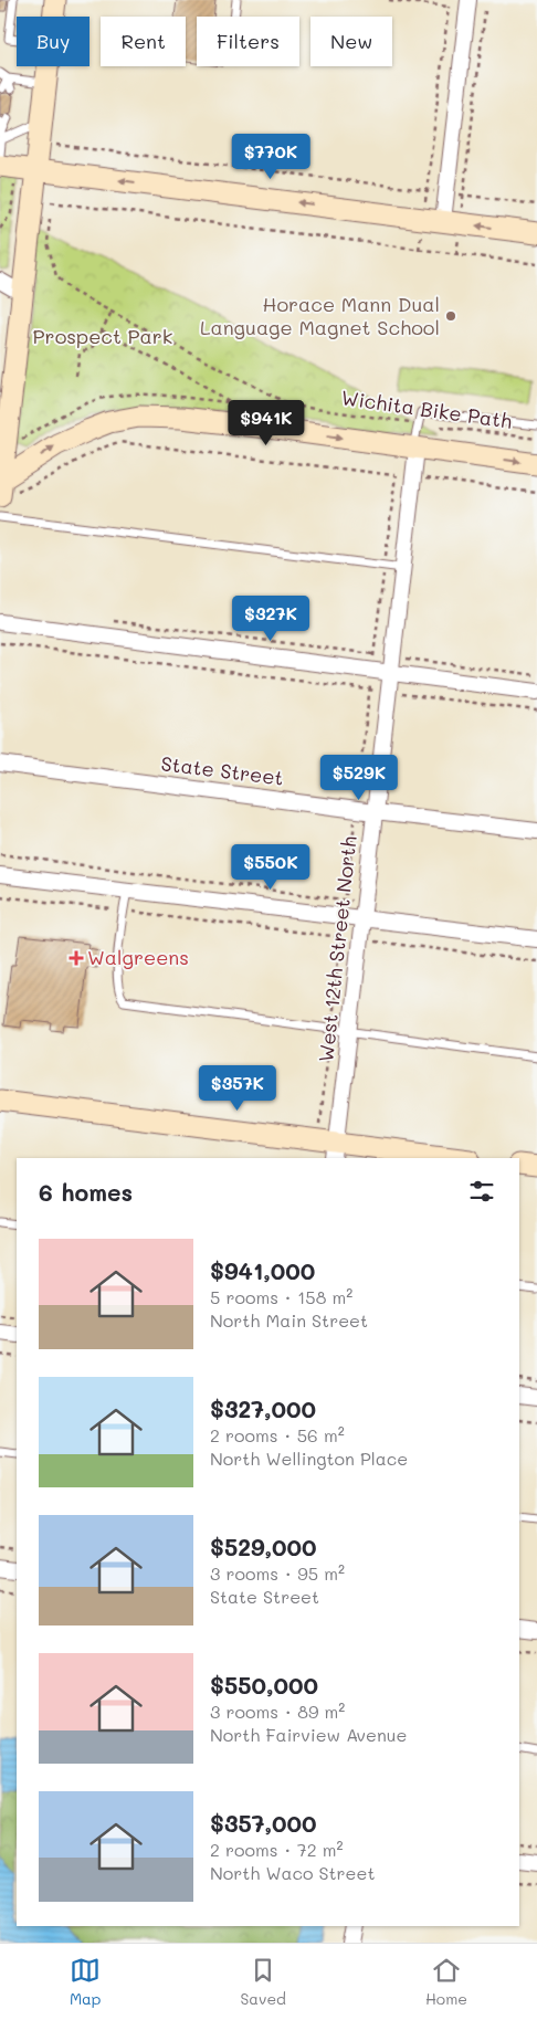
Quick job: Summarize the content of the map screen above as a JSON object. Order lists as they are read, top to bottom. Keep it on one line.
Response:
{"streets":{"street":["State Street","West 12th Street North"],"path":["Wichita Bike Path"]},"crossings":[["State Street","West 12th Street North"]],"parks":["Prospect Park"],"places":{"other":["Horace Mann Dual Language Magnet School"],"health":["Walgreens"]},"page":{"chip":["Buy","Rent","Filters","New"],"price":["$770K","$941K","$327K","$529K","$550K","$357K"],"heading":"6 homes","list":[{"name":"$941,000","note":"5 rooms · 158 m² · North Main Street"},{"name":"$327,000","note":"2 rooms · 56 m² · North Wellington Place"},{"name":"$529,000","note":"3 rooms · 95 m² · State Street"},{"name":"$550,000","note":"3 rooms · 89 m² · North Fairview Avenue"},{"name":"$357,000","note":"2 rooms · 72 m² · North Waco Street"}],"tabs":["Map","Saved","Home"]}}
